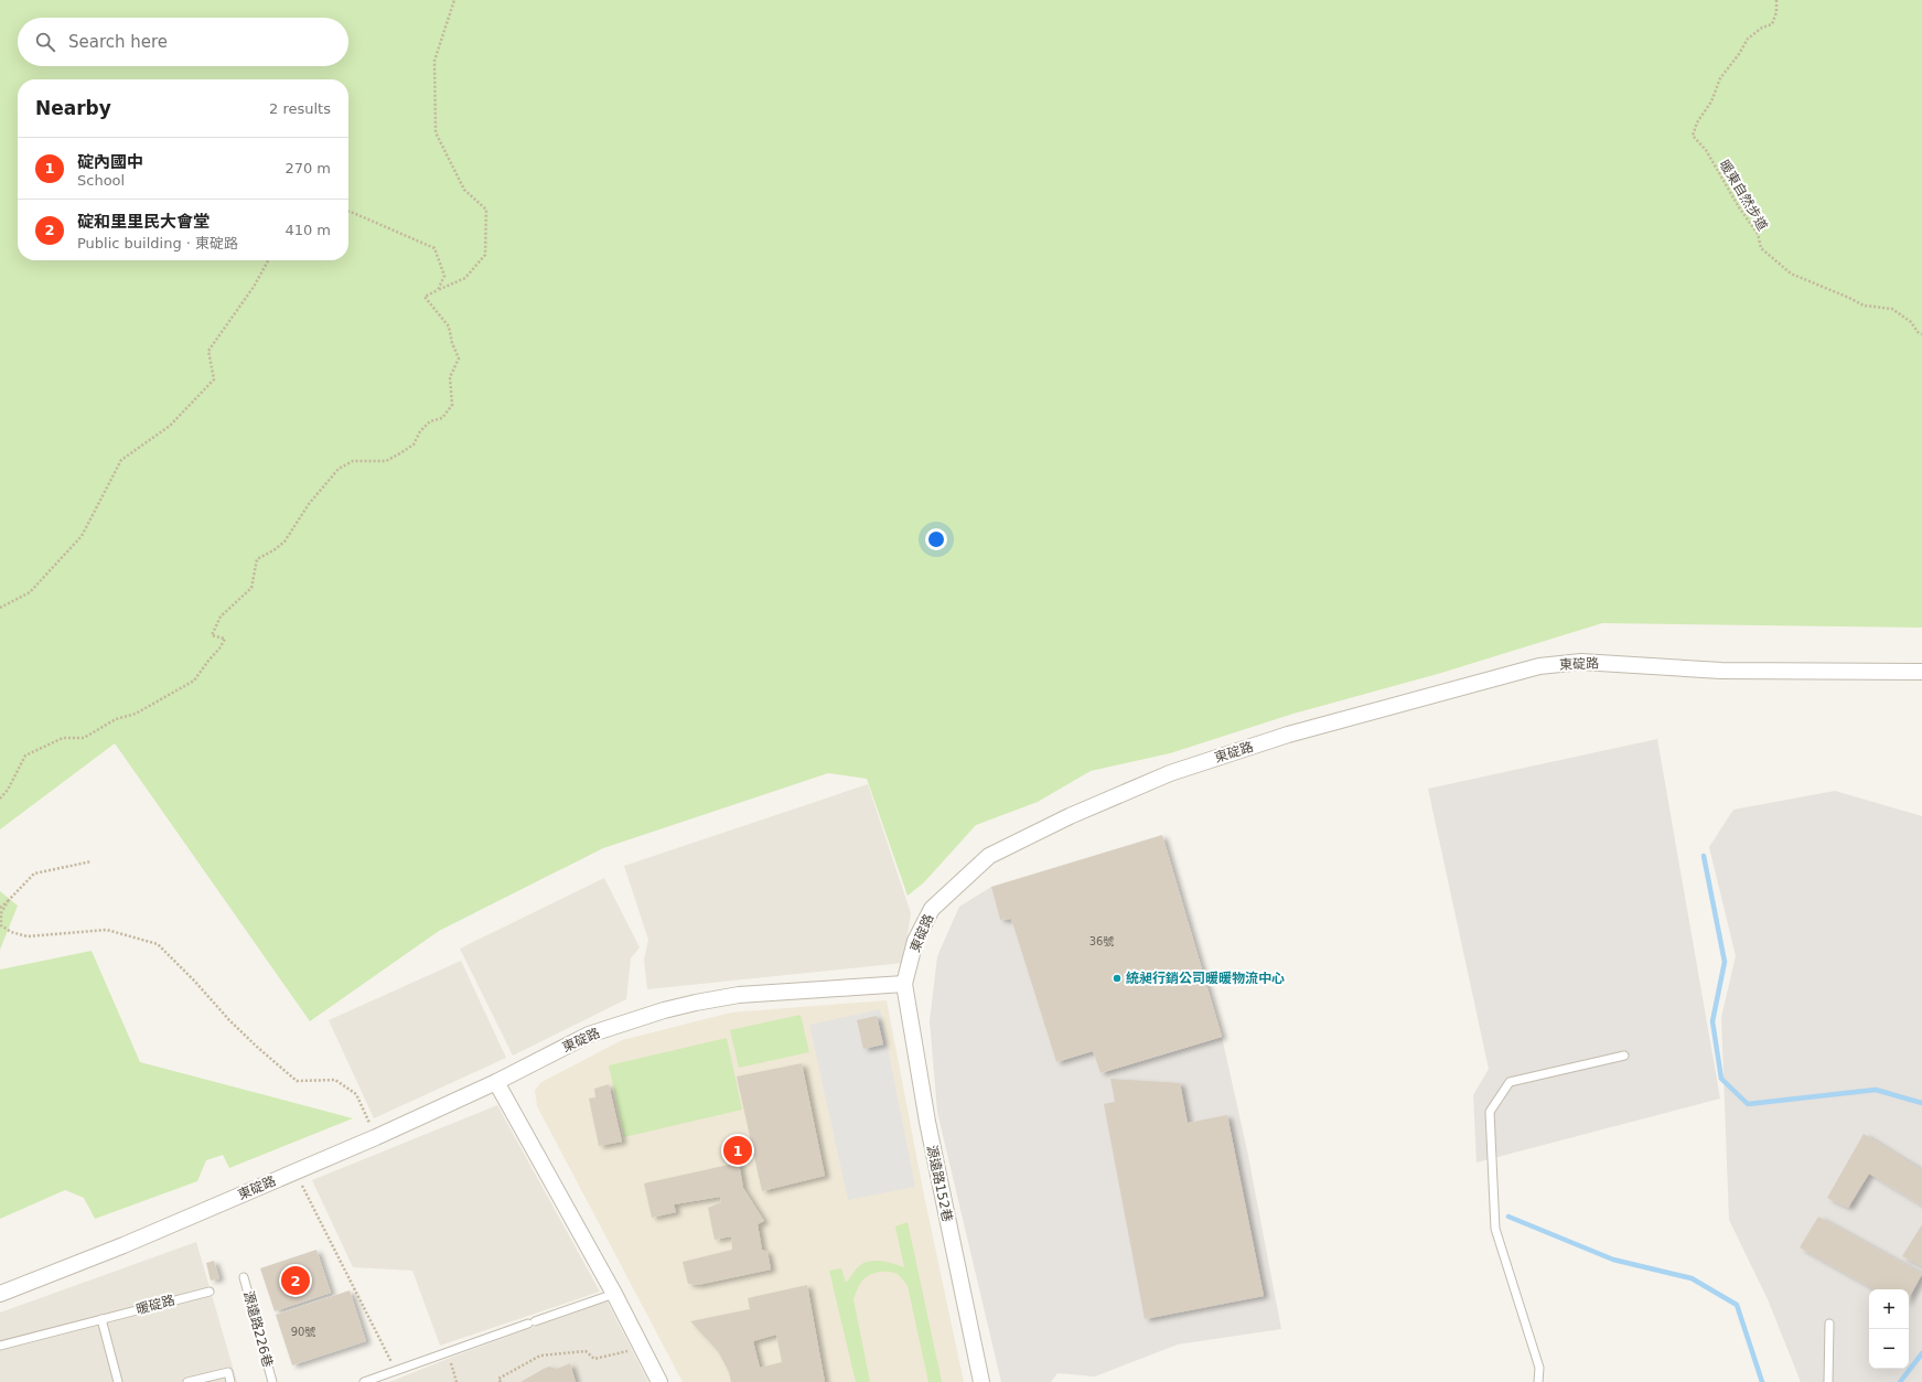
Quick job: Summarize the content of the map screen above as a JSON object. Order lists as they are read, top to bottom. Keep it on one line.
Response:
{"streets":{"street":["東碇路","源遠路152巷"],"lane":["暖碇路","源遠路226巷"],"path":["暖東自然步道"]},"crossings":[["東碇路","源遠路152巷"]],"places":["統昶行銷公司暖暖物流中心"],"house_numbers":["36號","90號"],"page":{"search":"Search here","heading":["Nearby","2 results"],"list":[{"mark":"1","name":"碇內國中","note":"School","value":"270 m"},{"mark":"2","name":"碇和里里民大會堂","note":"Public building · 東碇路","value":"410 m"}],"pins":["1","2"],"map_buttons":["+","−"]}}
